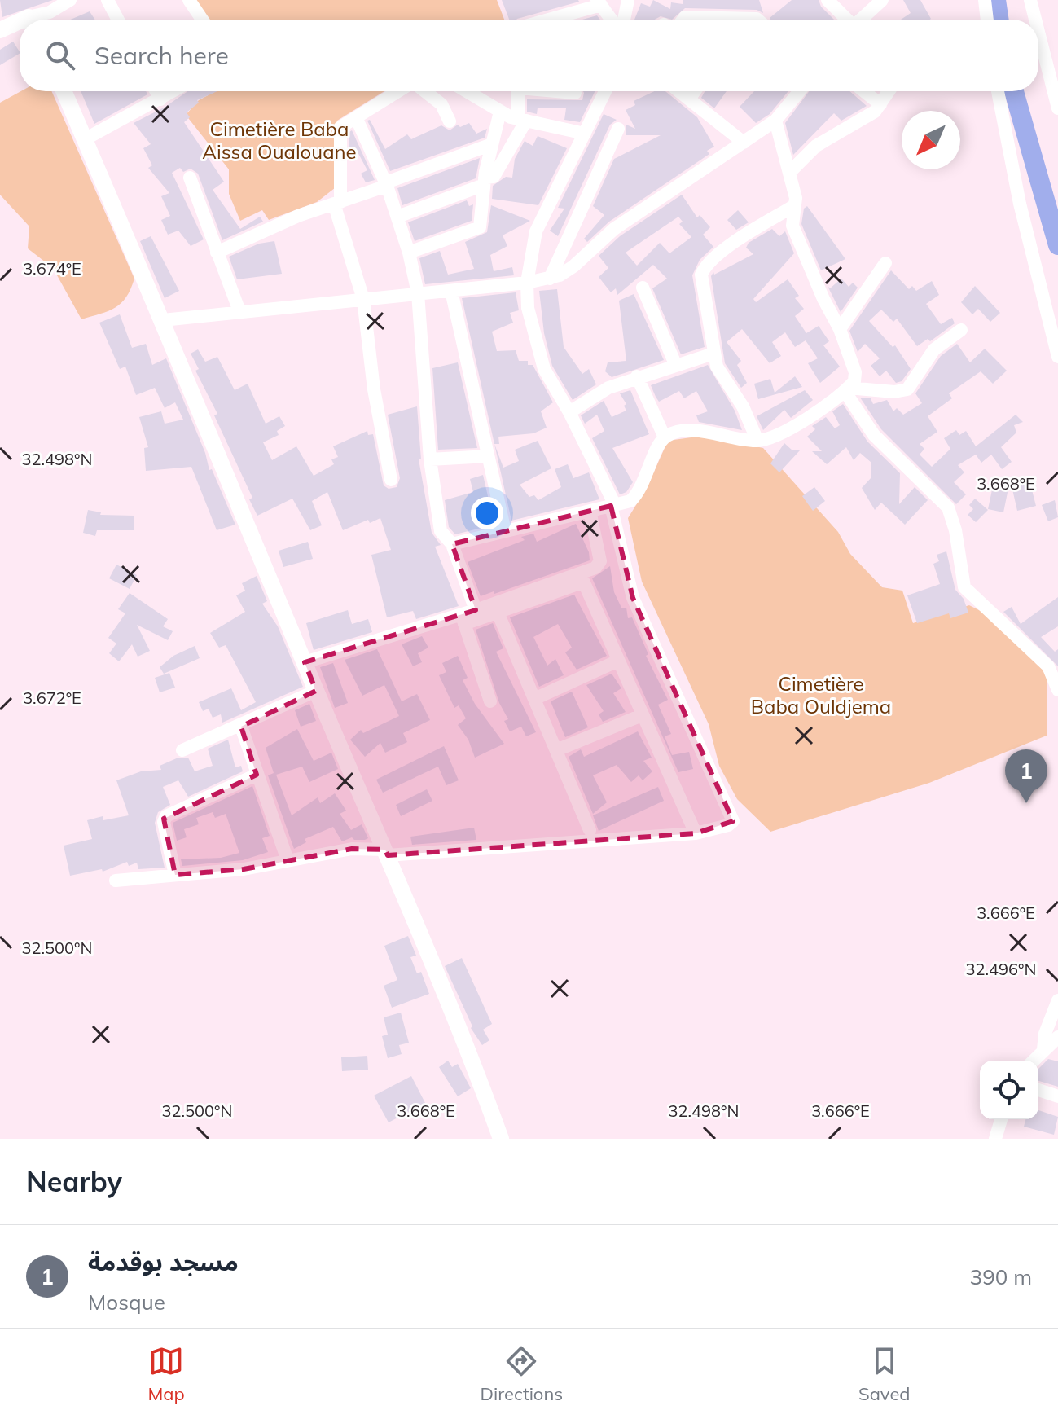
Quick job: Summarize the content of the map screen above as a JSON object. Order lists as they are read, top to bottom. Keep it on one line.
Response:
{"parks":["Cimetière Baba Aissa Oualouane","Cimetière Baba Ouldjema"],"north":"bottom left","page":{"search":"Search here","pins":"1","heading":"Nearby","list":[{"mark":"1","name":"مسجد بوقدمة","note":"Mosque","value":"390 m"}],"nav":["Map","Directions","Saved"]},"coordinates":["3.674°E","32.498°N","3.668°E","3.672°E","3.666°E","32.500°N","32.496°N"]}
